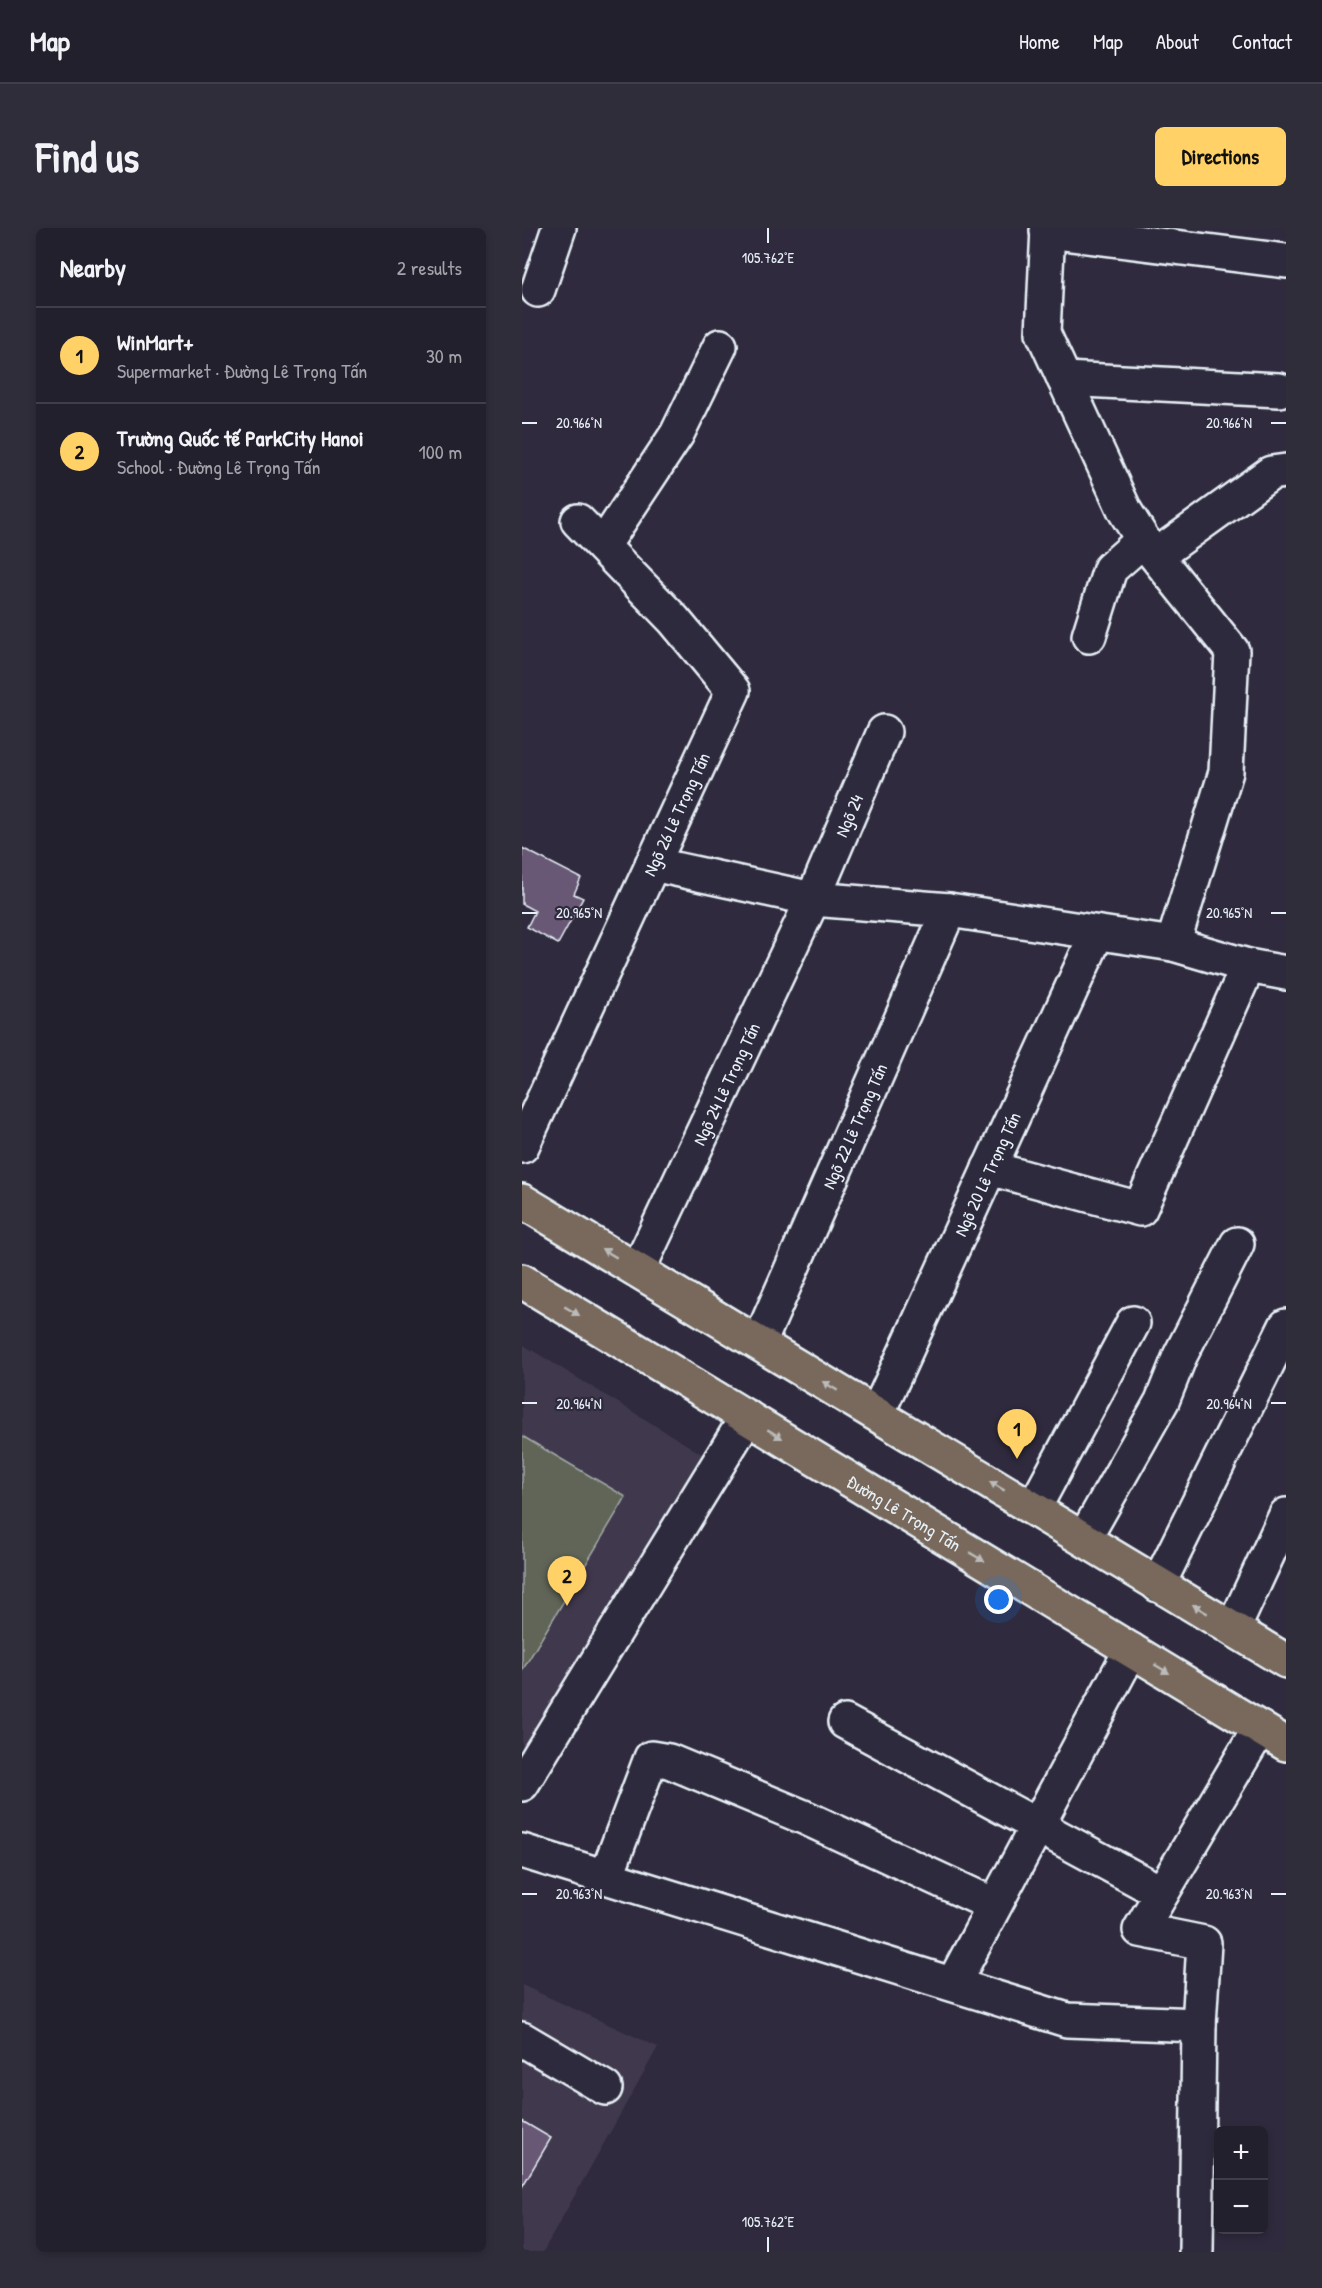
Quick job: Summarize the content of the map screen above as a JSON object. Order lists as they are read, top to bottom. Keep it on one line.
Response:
{"streets":{"main road":["Đường Lê Trọng Tấn"],"lane":["Ngõ 26 Lê Trọng Tấn","Ngõ 24","Ngõ 24 Lê Trọng Tấn","Ngõ 22 Lê Trọng Tấn","Ngõ 20 Lê Trọng Tấn"]},"crossings":[["Ngõ 24","Ngõ 24 Lê Trọng Tấn"]],"page":{"header":"Map","nav":["Home","Map","About","Contact"],"buttons":"Directions","title":"Find us","heading":["Nearby","2 results"],"list":[{"mark":"1","name":"WinMart+","note":"Supermarket · Đường Lê Trọng Tấn","value":"30 m"},{"mark":"2","name":"Trường Quốc tế ParkCity Hanoi","note":"School · Đường Lê Trọng Tấn","value":"100 m"}],"pins":["1","2"],"map_buttons":["+","−"]},"coordinates":["105.762°E","20.966°N","20.965°N","20.964°N","20.963°N"]}
